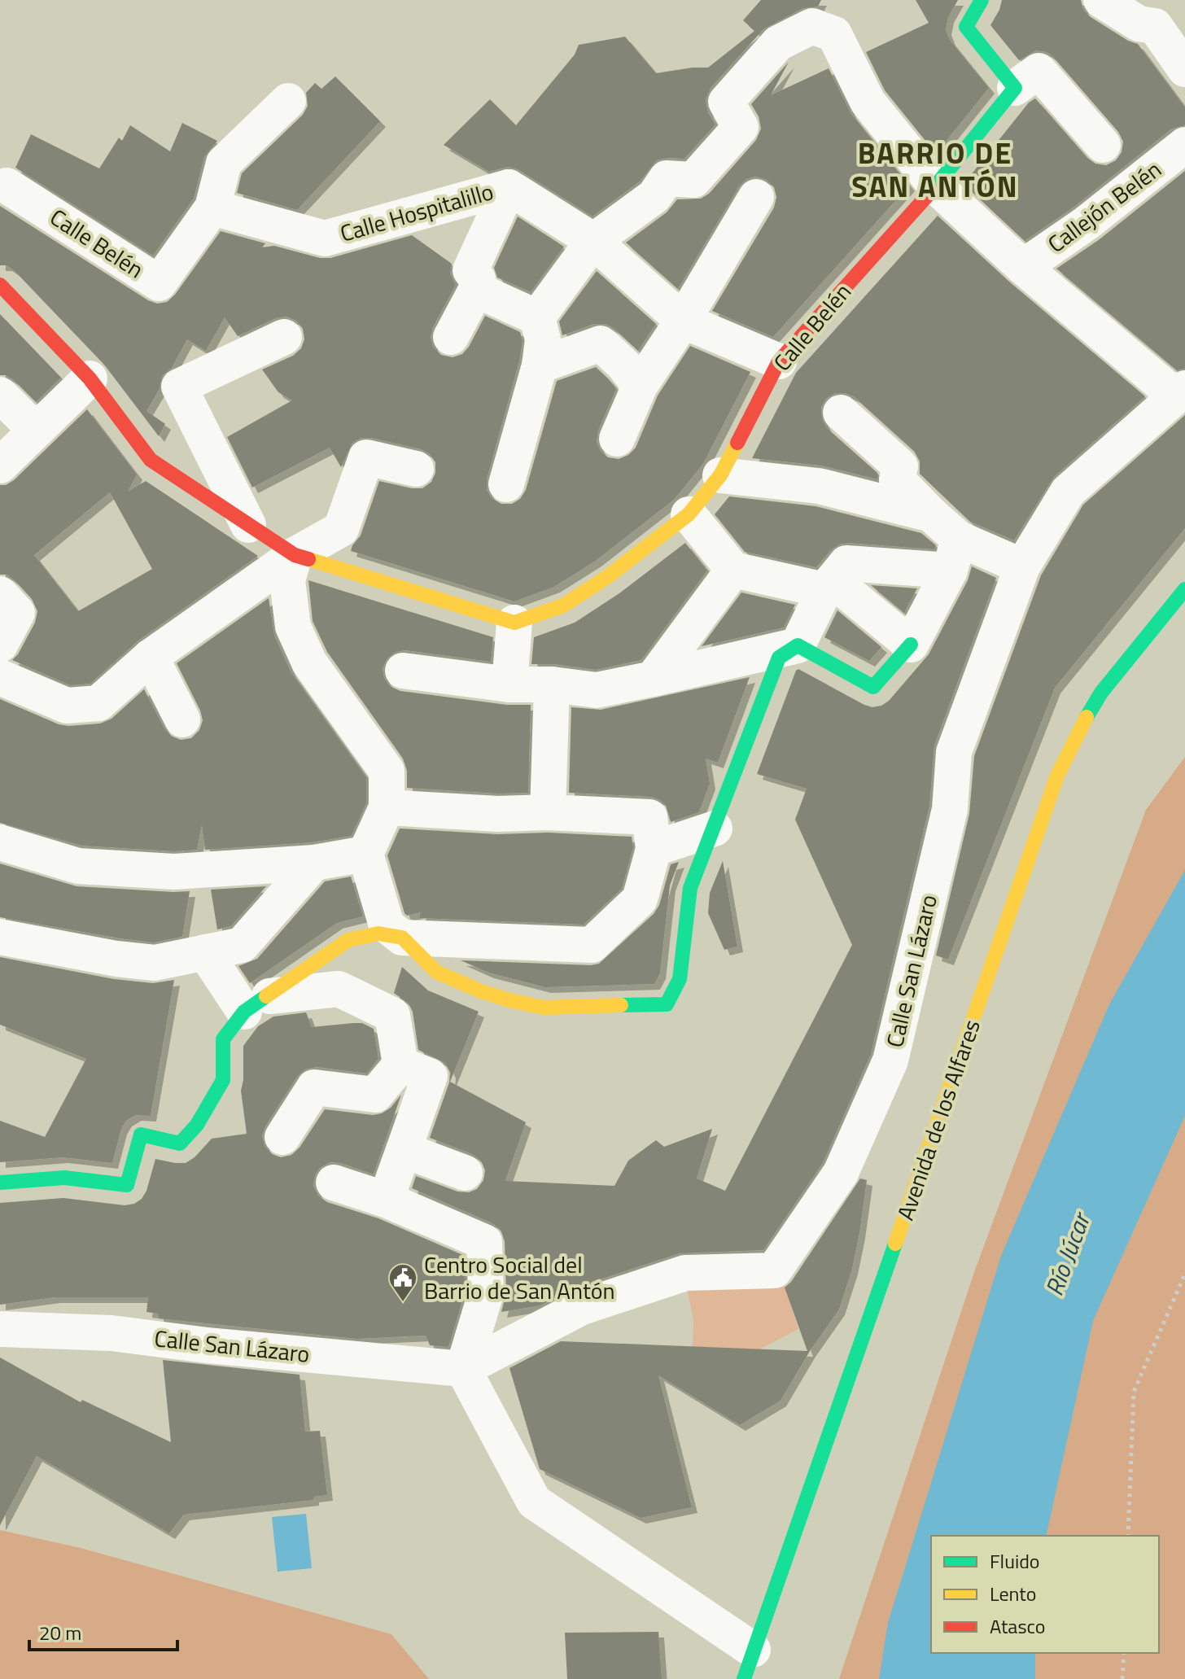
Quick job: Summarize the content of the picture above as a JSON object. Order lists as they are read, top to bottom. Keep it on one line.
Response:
{"streets":{"street":["Callejón Belén","Calle Hospitalillo","Calle Belén","Calle San Lázaro","Avenida de los Alfares"]},"crossings":[["Calle Hospitalillo","Calle Belén"]],"districts":["BARRIO DE SAN ANTÓN"],"water":["Río Júcar"],"places":{"public building":["Centro Social del Barrio de San Antón"]},"legend":["Fluido","Lento","Atasco"],"scale_bar":"20 m"}
